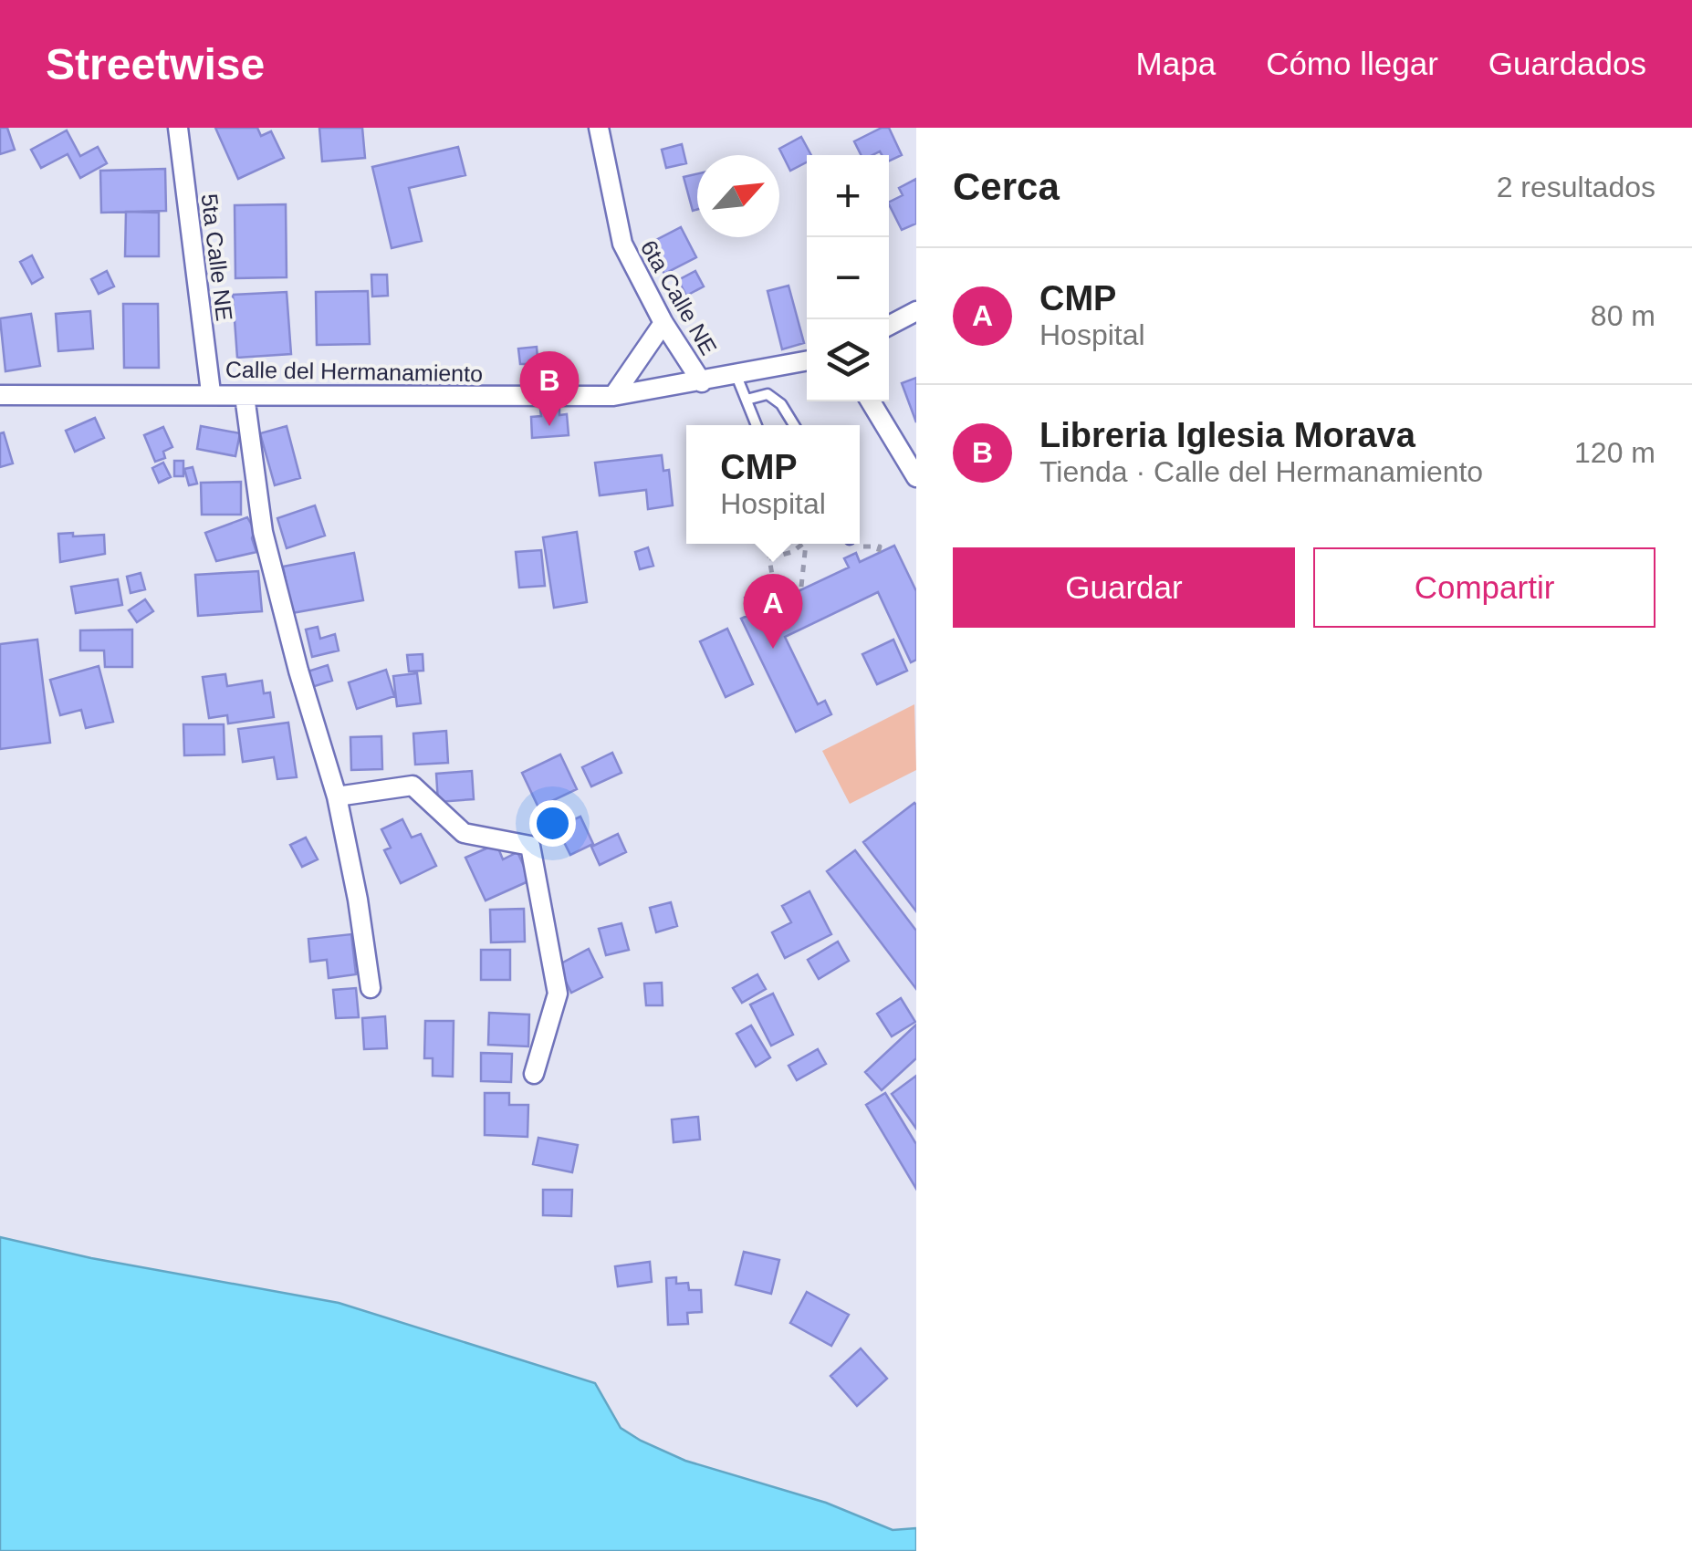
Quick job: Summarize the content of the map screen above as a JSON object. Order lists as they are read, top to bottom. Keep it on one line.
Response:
{"streets":{"street":["5ta Calle NE","6ta Calle NE","Calle del Hermanamiento"]},"crossings":[["5ta Calle NE","Calle del Hermanamiento"],["6ta Calle NE","Calle del Hermanamiento"]],"north":"top right","page":{"header":"Streetwise","nav":["Mapa","Cómo llegar","Guardados"],"heading":["Cerca","2 resultados"],"map_buttons":["+","−"],"list":[{"mark":"A","name":"CMP","note":"Hospital","value":"80 m"},{"mark":"B","name":"Libreria Iglesia Morava","note":"Tienda · Calle del Hermanamiento","value":"120 m"}],"pins":["B","A"],"popup":["CMP","Hospital"],"buttons":["Guardar","Compartir"]}}
